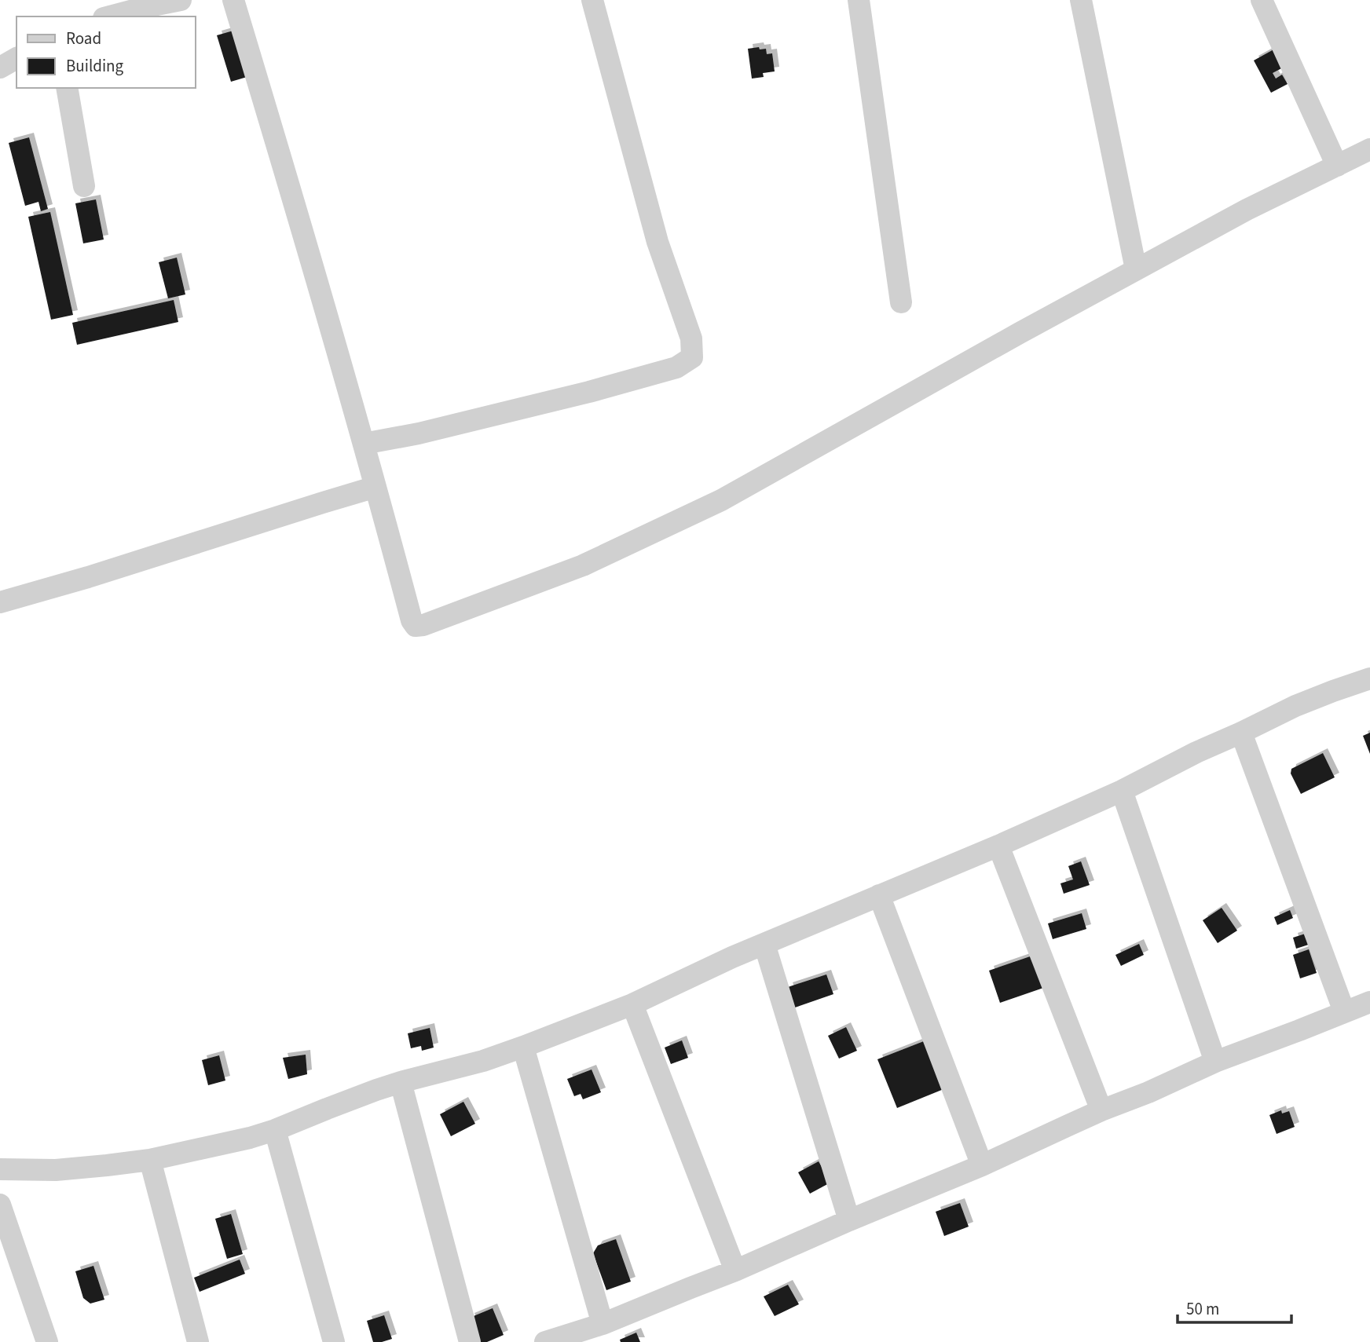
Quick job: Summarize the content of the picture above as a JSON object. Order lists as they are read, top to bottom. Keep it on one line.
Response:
{"legend":["Road","Building"],"scale_bar":"50 m"}
